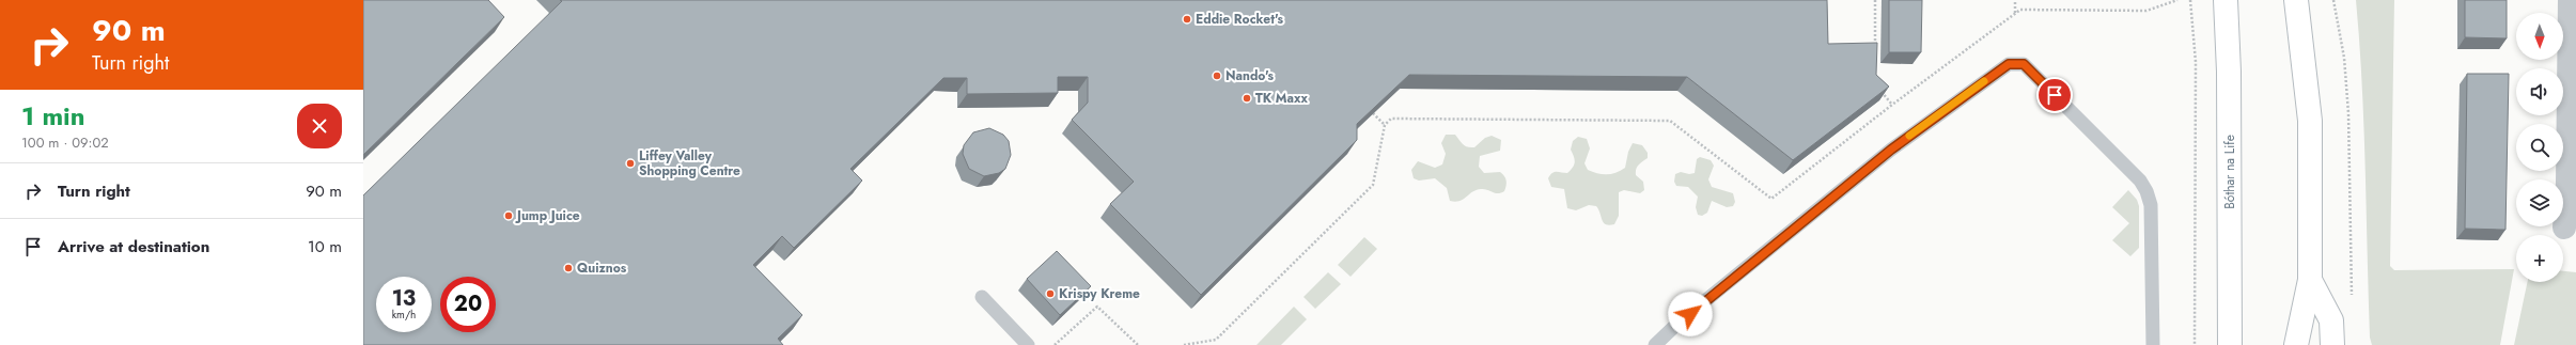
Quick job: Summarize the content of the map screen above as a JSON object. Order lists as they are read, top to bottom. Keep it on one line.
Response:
{"streets":{"street":["Bóthar na Life"]},"places":["Eddie Rocket's","Nando's","TK Maxx","Liffey Valley Shopping Centre","Jump Juice","Quiznos","Krispy Kreme"],"north":"bottom","page":{"turn":["90 m","Turn right"],"map_buttons":"+","heading":["1 min","100 m · 09:02"],"list":[{"name":"Turn right","value":"90 m"},{"name":"Arrive at destination","value":"10 m"}],"speed":"13 km/h","limit":"20"}}
